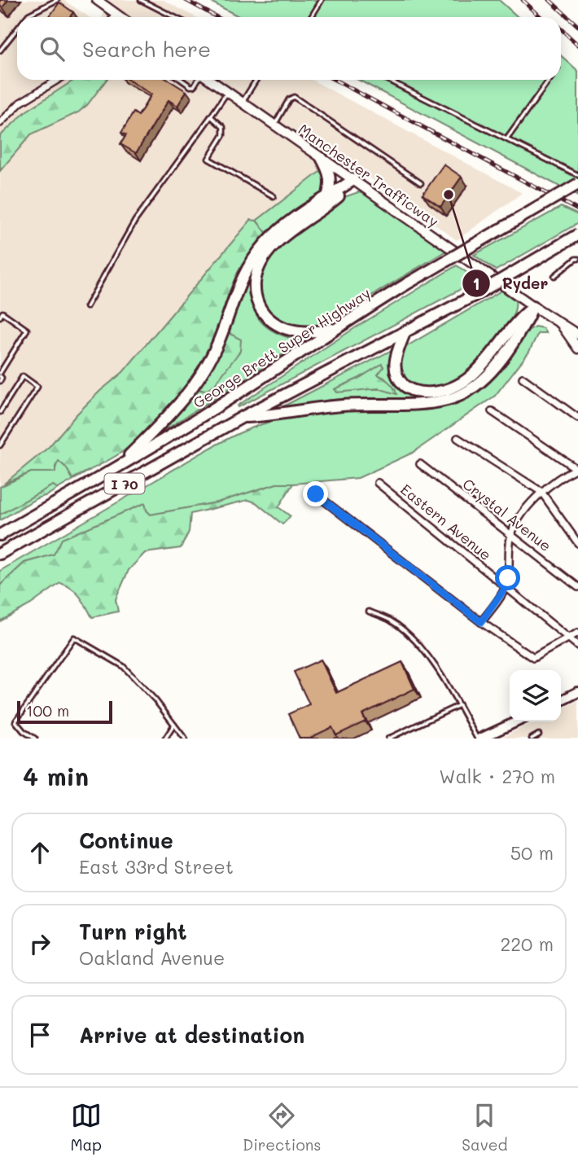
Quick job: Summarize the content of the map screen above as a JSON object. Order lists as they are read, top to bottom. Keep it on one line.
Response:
{"streets":{"highway":["George Brett Super Highway","I 70"],"main road":["Manchester Trafficway"],"street":["Crystal Avenue","Eastern Avenue"]},"places":["Ryder"],"scale_bar":"100 m","page":{"search":"Search here","scale":"100 m","heading":["4 min","Walk · 270 m"],"list":[["Continue","East 33rd Street","50 m"],["Turn right","Oakland Avenue","220 m"],"Arrive at destination"],"nav":["Map","Directions","Saved"]}}
